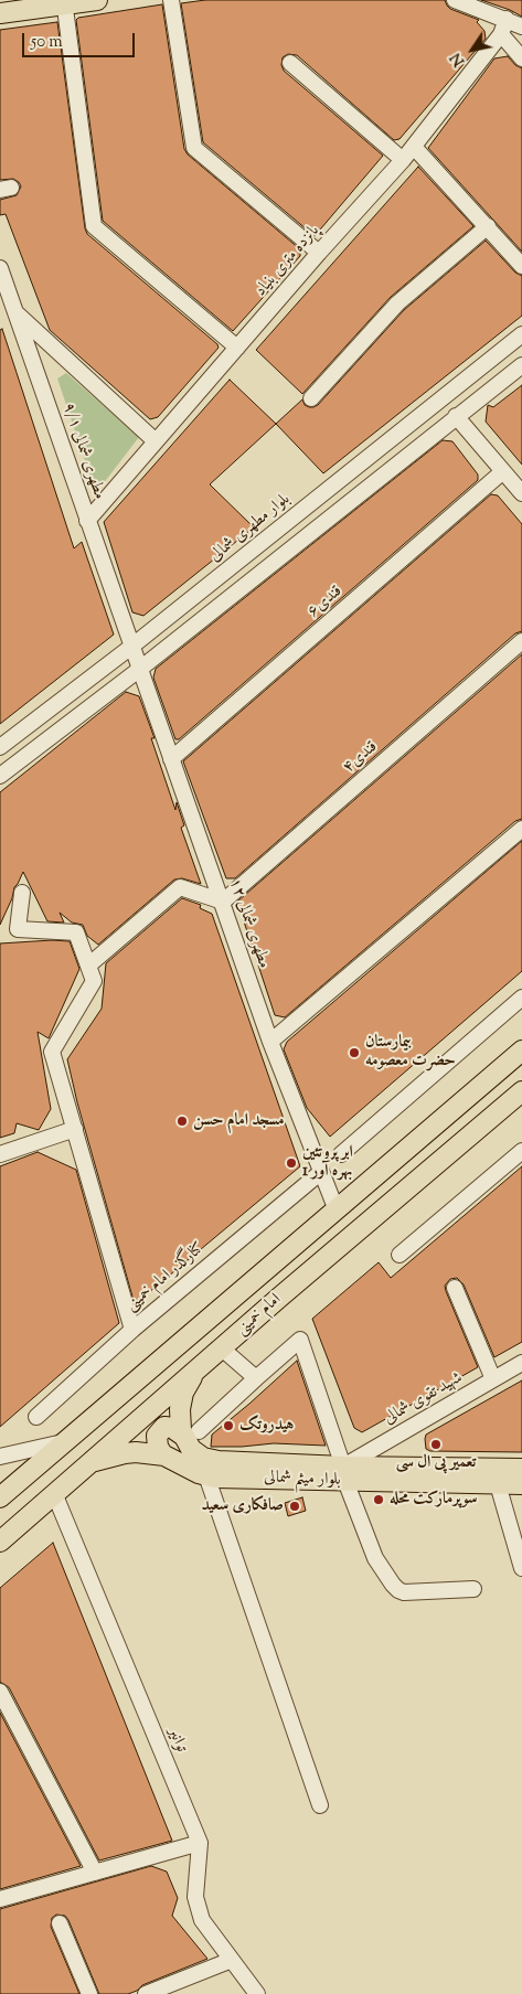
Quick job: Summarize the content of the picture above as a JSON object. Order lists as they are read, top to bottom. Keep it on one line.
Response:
{"streets":{"main road":["امام خمینی","بلوار میثم شمالی"],"street":["پانزده متری بنیاد","مطهری شمالی ۹/۱","بلوار مطهری شمالی","قندی۶","قندی۴","مطهری شمالی ۱۲","کنارگذر امام خمینی","شهید تقوی شمالی","توانیر"]},"crossings":[["پانزده متری بنیاد","مطهری شمالی ۹/۱"],["مطهری شمالی ۹/۱","بلوار مطهری شمالی"],["مطهری شمالی ۹/۱","مطهری شمالی ۱۲"],["بلوار مطهری شمالی","مطهری شمالی ۱۲"],["قندی۶","مطهری شمالی ۱۲"],["قندی۴","مطهری شمالی ۱۲"],["مطهری شمالی ۱۲","کنارگذر امام خمینی"],["مطهری شمالی ۱۲","امام خمینی"],["امام خمینی","بلوار میثم شمالی"],["امام خمینی","توانیر"],["شهید تقوی شمالی","بلوار میثم شمالی"]],"places":["بیمارستان حضرت معصومه","مسجد امام حسن","ابر پروتئین بهره آور 1","هیدروتک","تعمیر پی ال سی","سوپرمارکت محله","صافکاری سعید"],"scale_bar":"50 m","north":"bottom left"}
